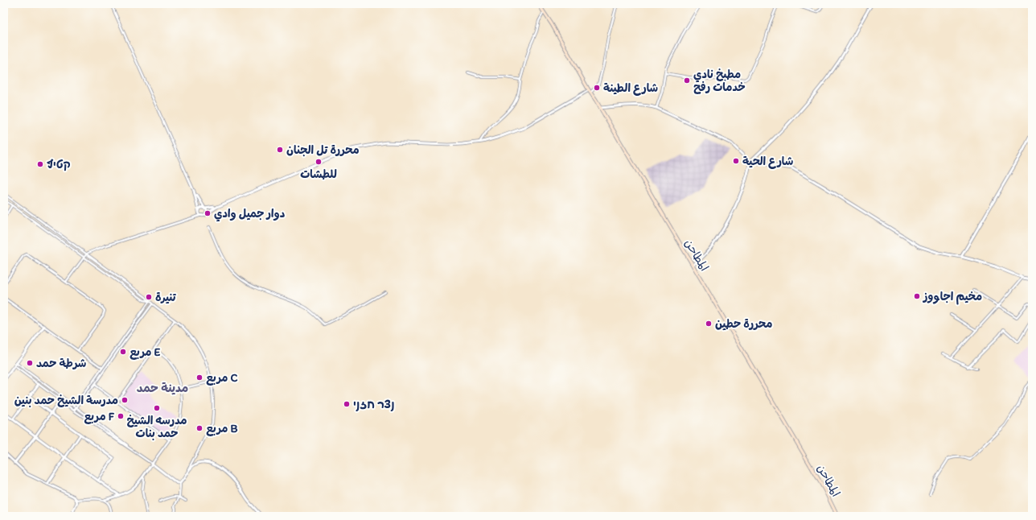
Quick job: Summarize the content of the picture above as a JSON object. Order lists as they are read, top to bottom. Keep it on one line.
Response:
{"streets":{"main road":["المطاحن"]},"districts":["مدينة حمد"],"places":["مطبخ نادي خدمات رفح","شارع الطينة","محررة تل الجنان","شارع الحية","للطشات","קטיף","دوار جميل وادي","مخيم اجاووز","تنيرة","محررة حطين","مربع E","شرطة حمد","مربع C","مدرسة الشيخ حمد بنين","נצר חזני","مدرسه الشيخ حمد بنات","مربع F","مربع B"]}
